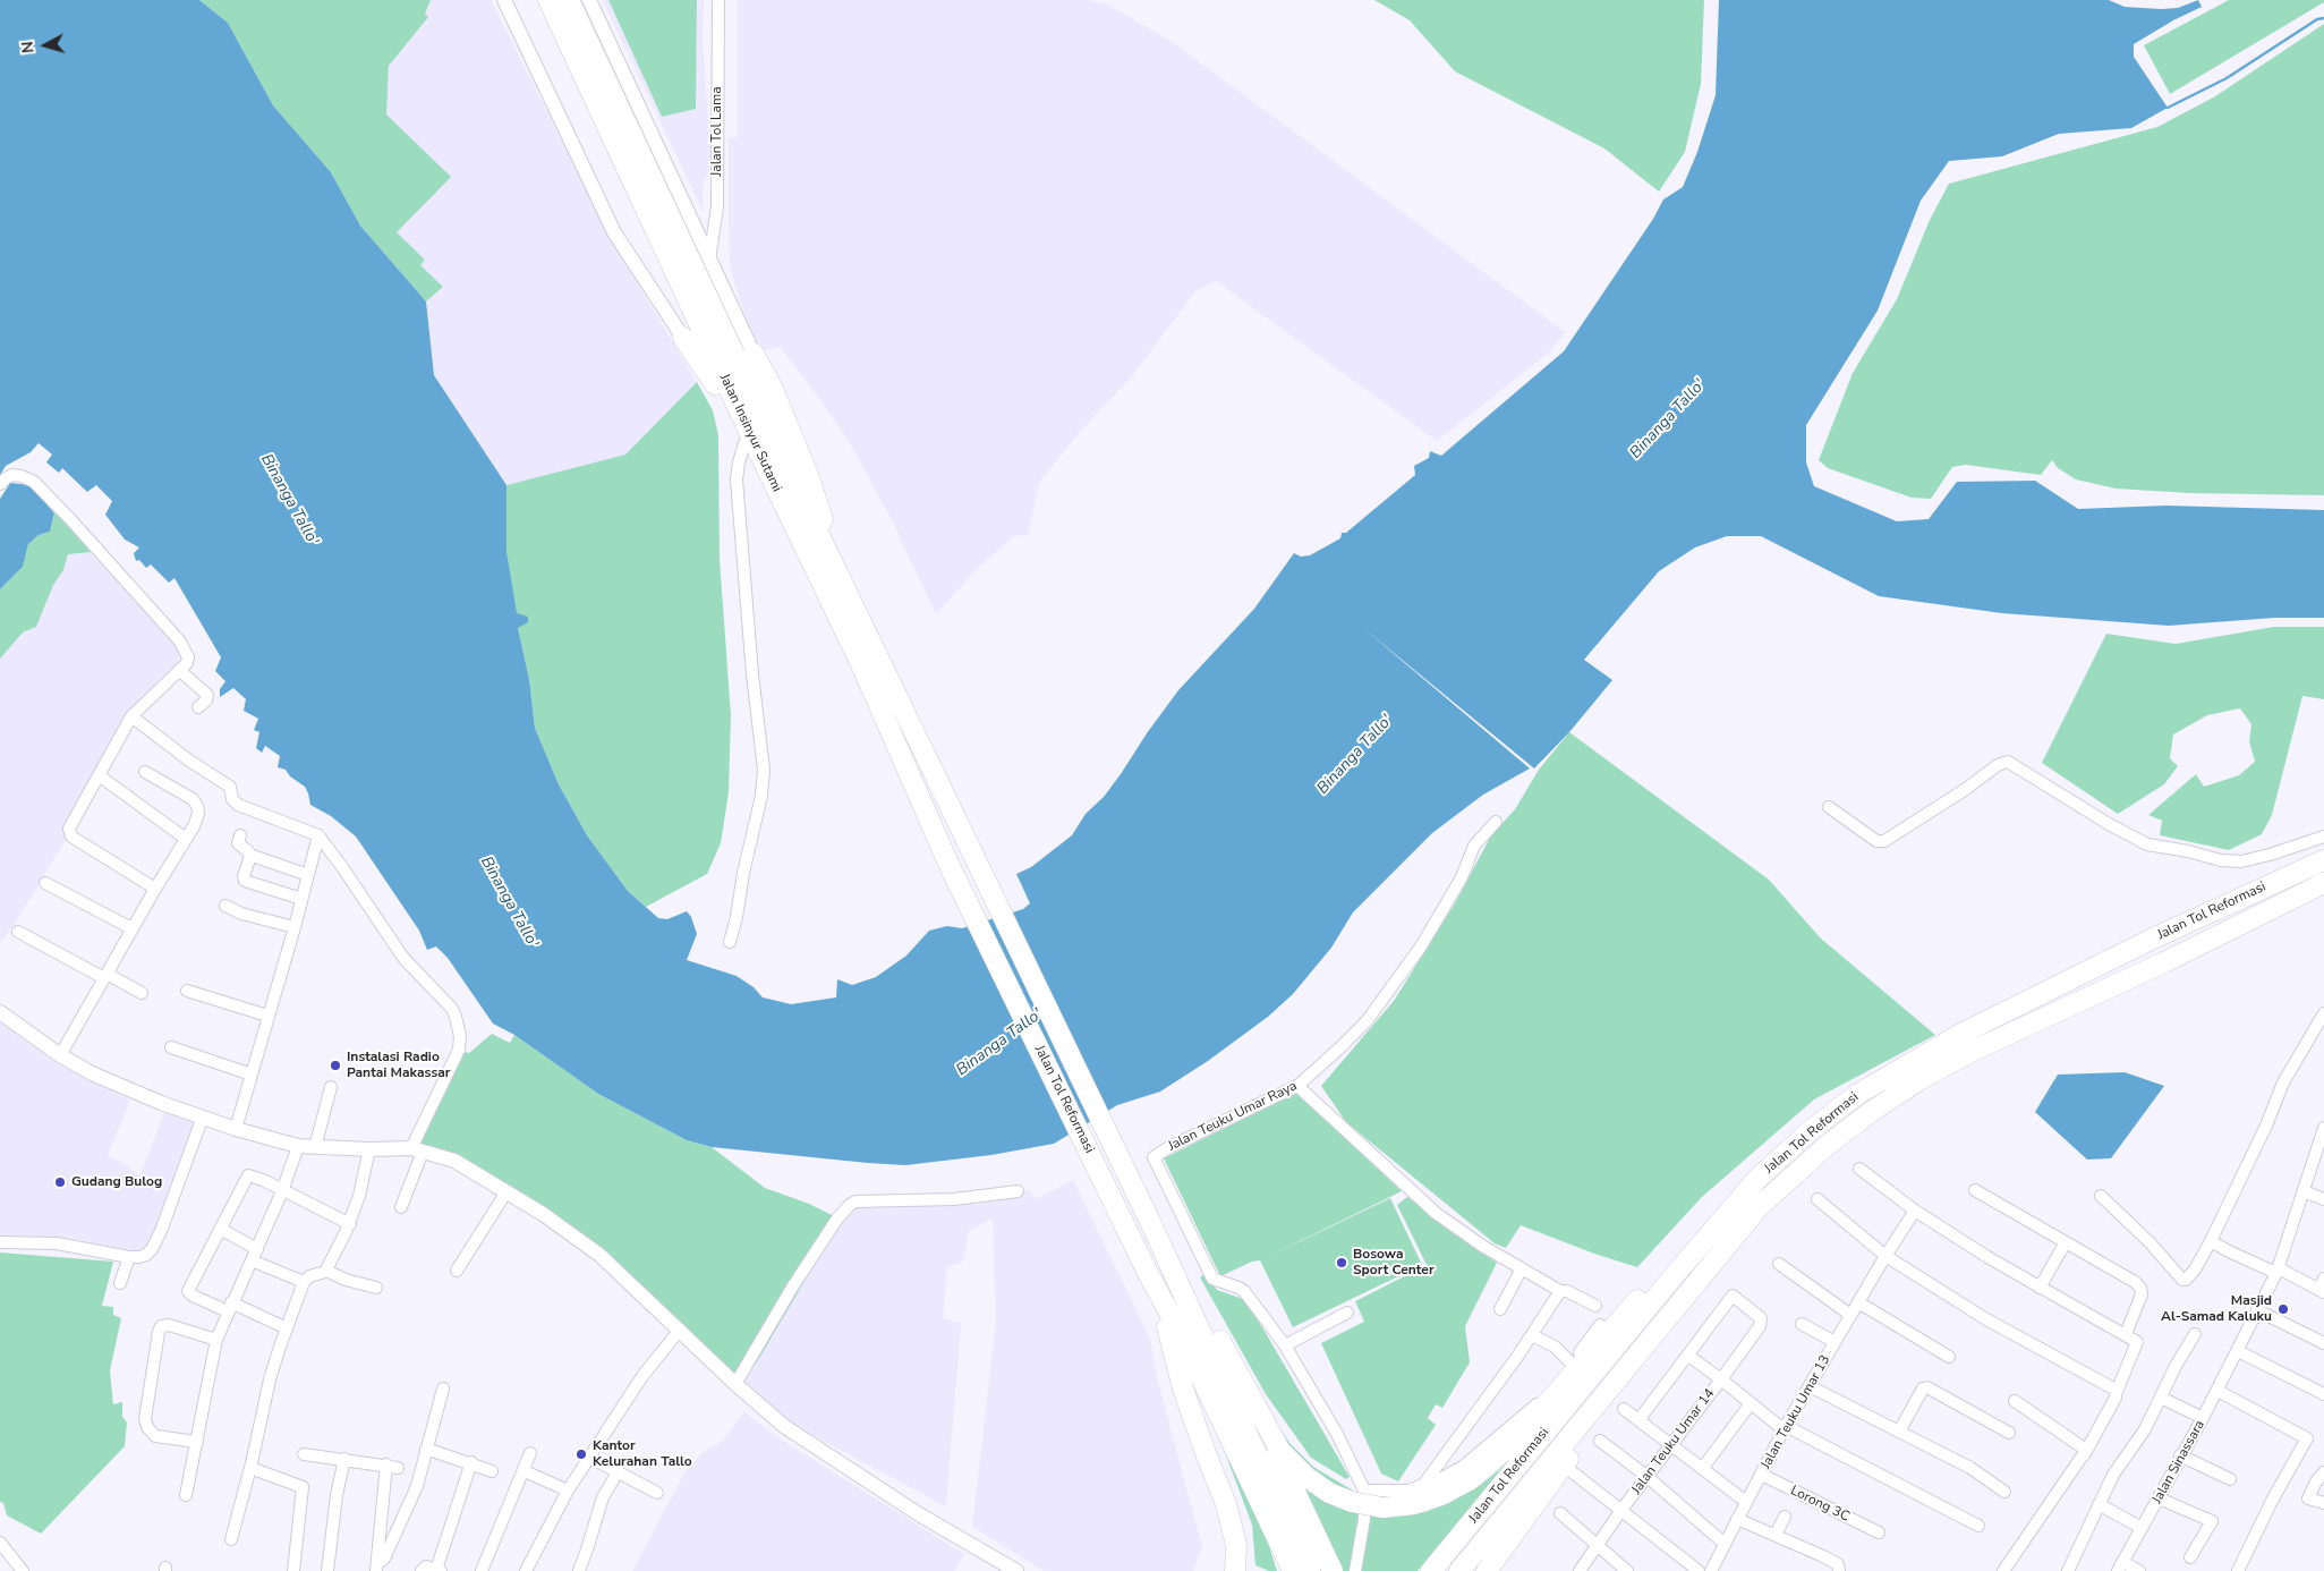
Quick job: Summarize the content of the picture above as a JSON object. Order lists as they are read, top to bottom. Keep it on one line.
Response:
{"streets":{"highway":["Jalan Insinyur Sutami","Jalan Tol Reformasi"],"street":["Jalan Tol Lama","Jalan Teuku Umar Raya","Jalan Teuku Umar 13","Jalan Teuku Umar 14","Jalan Sinassara","Lorong 3C"]},"crossings":[["Jalan Insinyur Sutami","Jalan Tol Reformasi"],["Jalan Teuku Umar 13","Jalan Teuku Umar 14"],["Jalan Teuku Umar 13","Lorong 3C"]],"water":["Binanga Tallo'"],"places":["Instalasi Radio Pantai Makassar","Gudang Bulog","Bosowa Sport Center","Masjid Al-Samad Kaluku","Kantor Kelurahan Tallo"],"north":"left"}
